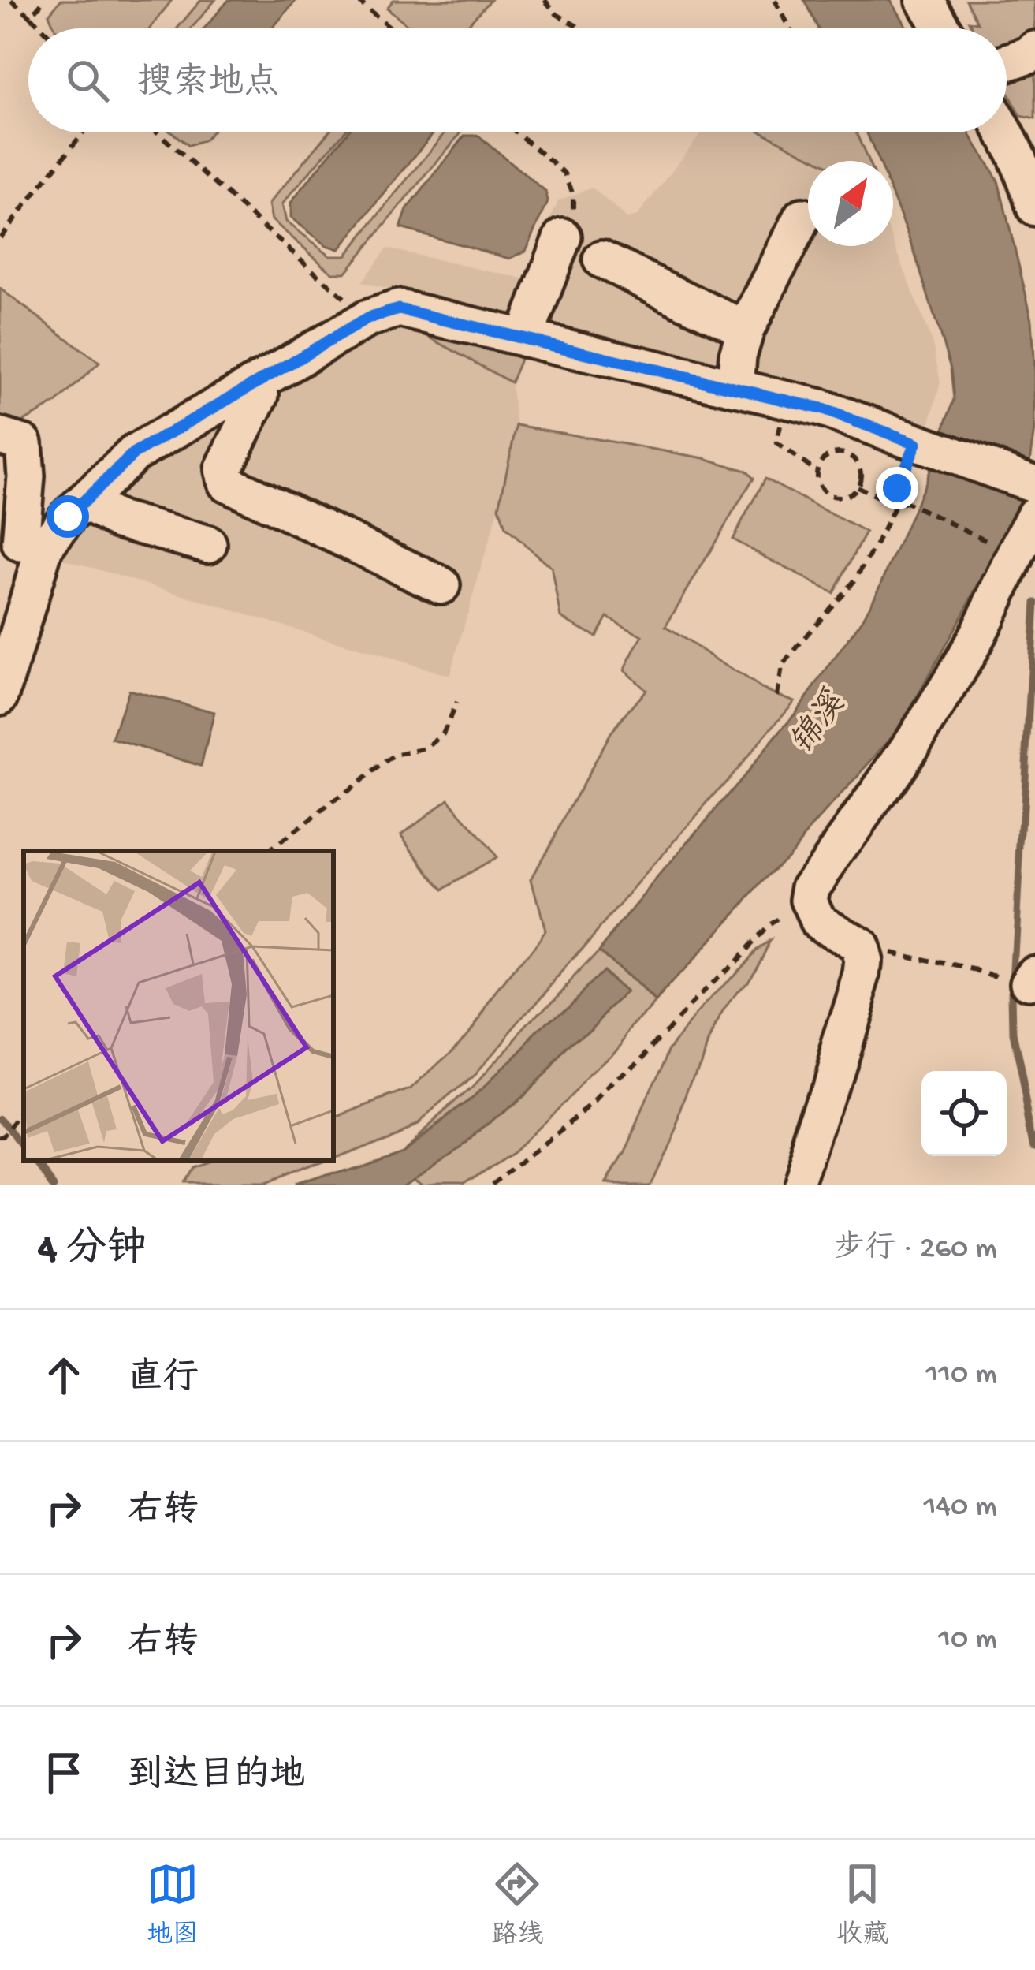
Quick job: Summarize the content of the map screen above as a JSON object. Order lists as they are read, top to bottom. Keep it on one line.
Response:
{"water":["锦溪"],"north":"top right","page":{"search":"搜索地点","heading":["4 分钟","步行 · 260 m"],"list":[["直行","110 m"],["右转","140 m"],["右转","10 m"],"到达目的地"],"nav":["地图","路线","收藏"]}}
